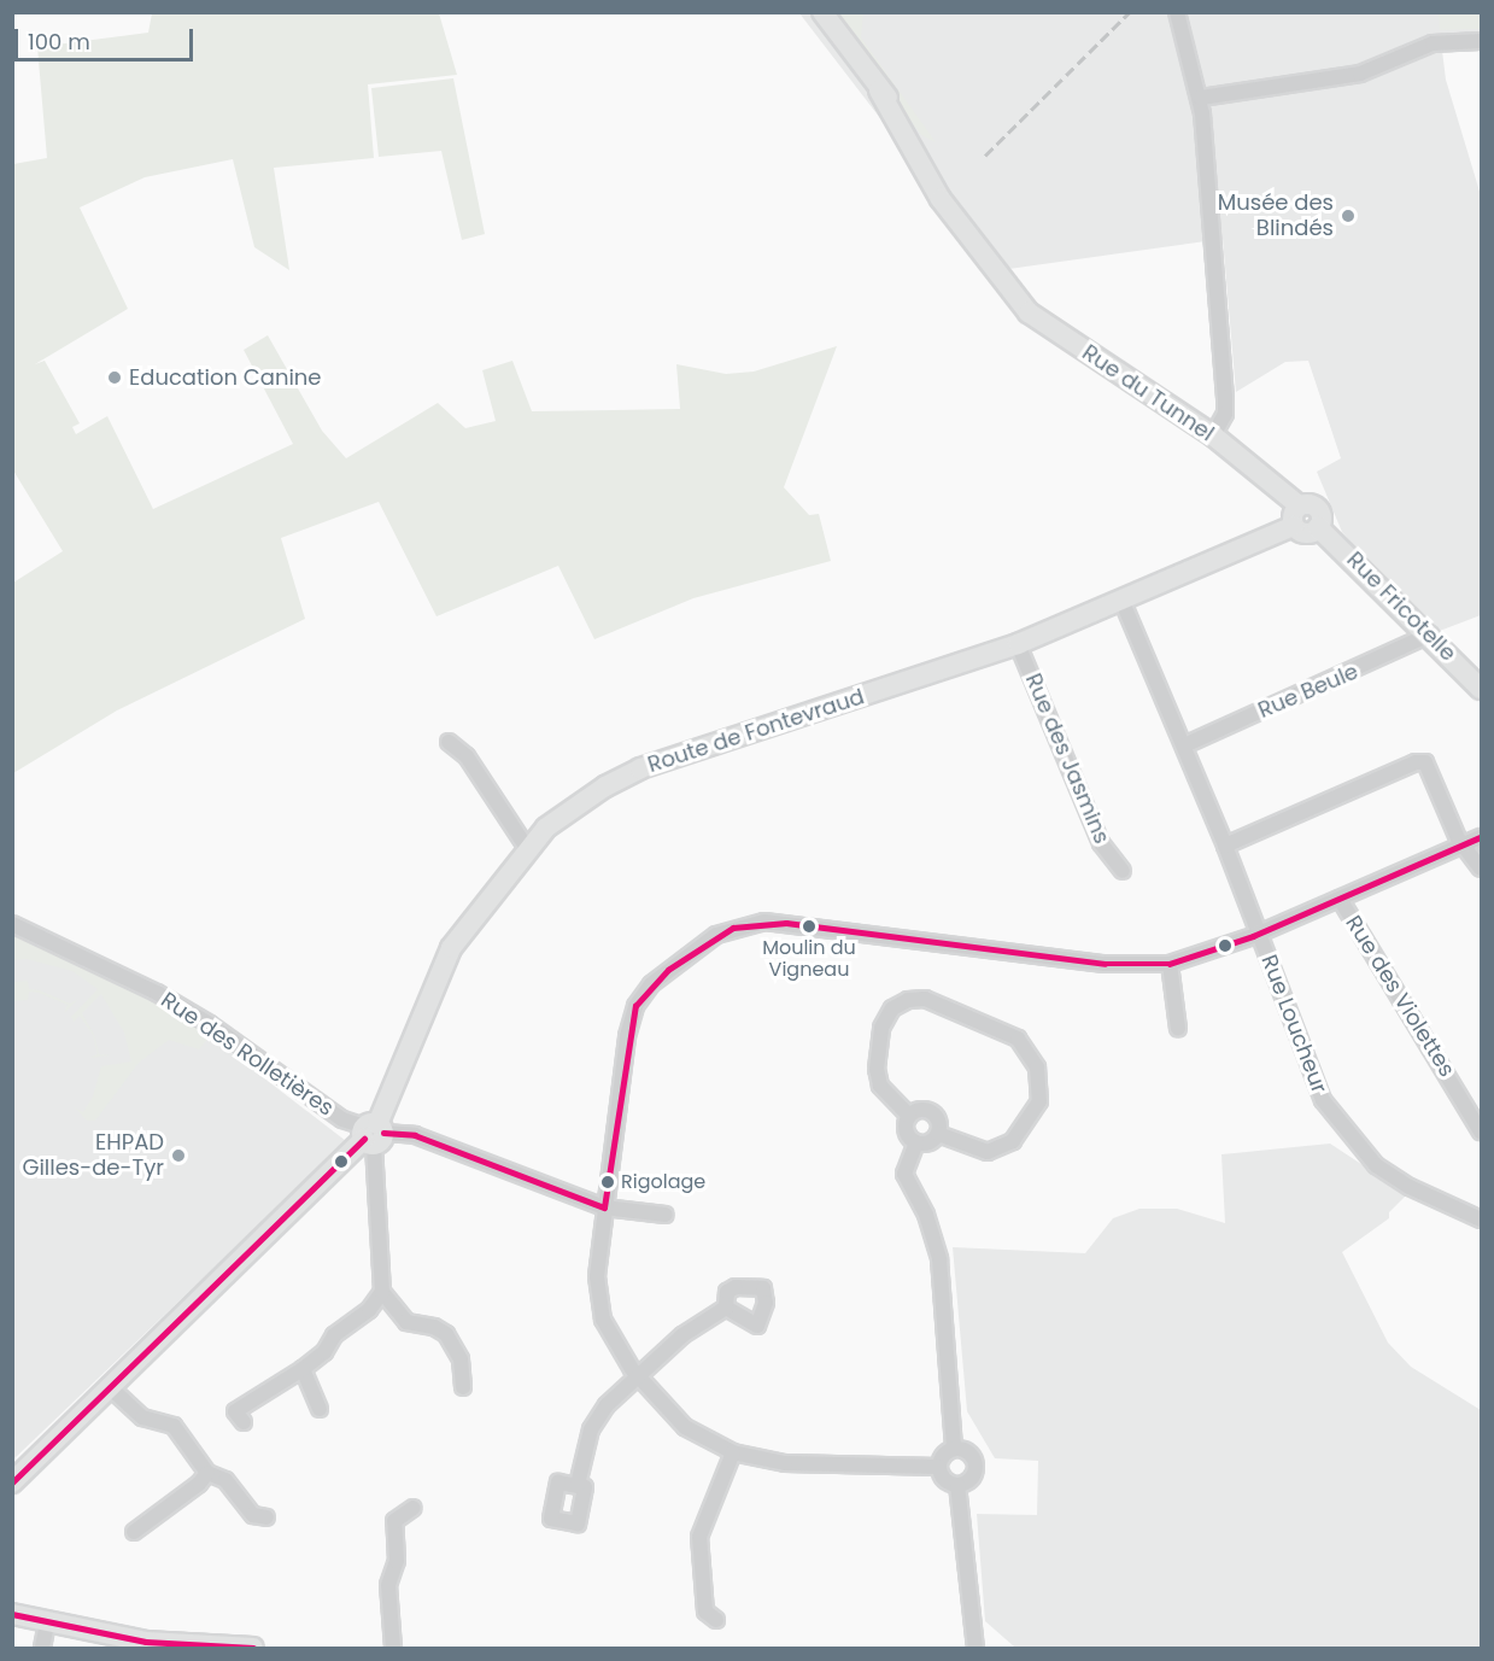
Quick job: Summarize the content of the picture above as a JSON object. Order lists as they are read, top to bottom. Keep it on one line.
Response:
{"streets":{"street":["Rue du Tunnel","Rue Fricotelle","Rue Beule","Route de Fontevraud","Rue des Jasmins","Rue des Violettes","Rue Loucheur","Rue des Rolletières"]},"crossings":[["Rue du Tunnel","Rue Fricotelle"],["Rue du Tunnel","Route de Fontevraud"],["Rue Fricotelle","Rue Beule"],["Rue Fricotelle","Route de Fontevraud"],["Rue Beule","Rue Loucheur"],["Route de Fontevraud","Rue des Jasmins"],["Route de Fontevraud","Rue Loucheur"],["Route de Fontevraud","Rue des Rolletières"]],"places":["Musée des Blindés","Education Canine","Moulin du Vigneau","EHPAD Gilles-de-Tyr","Rigolage"],"scale_bar":"100 m"}
